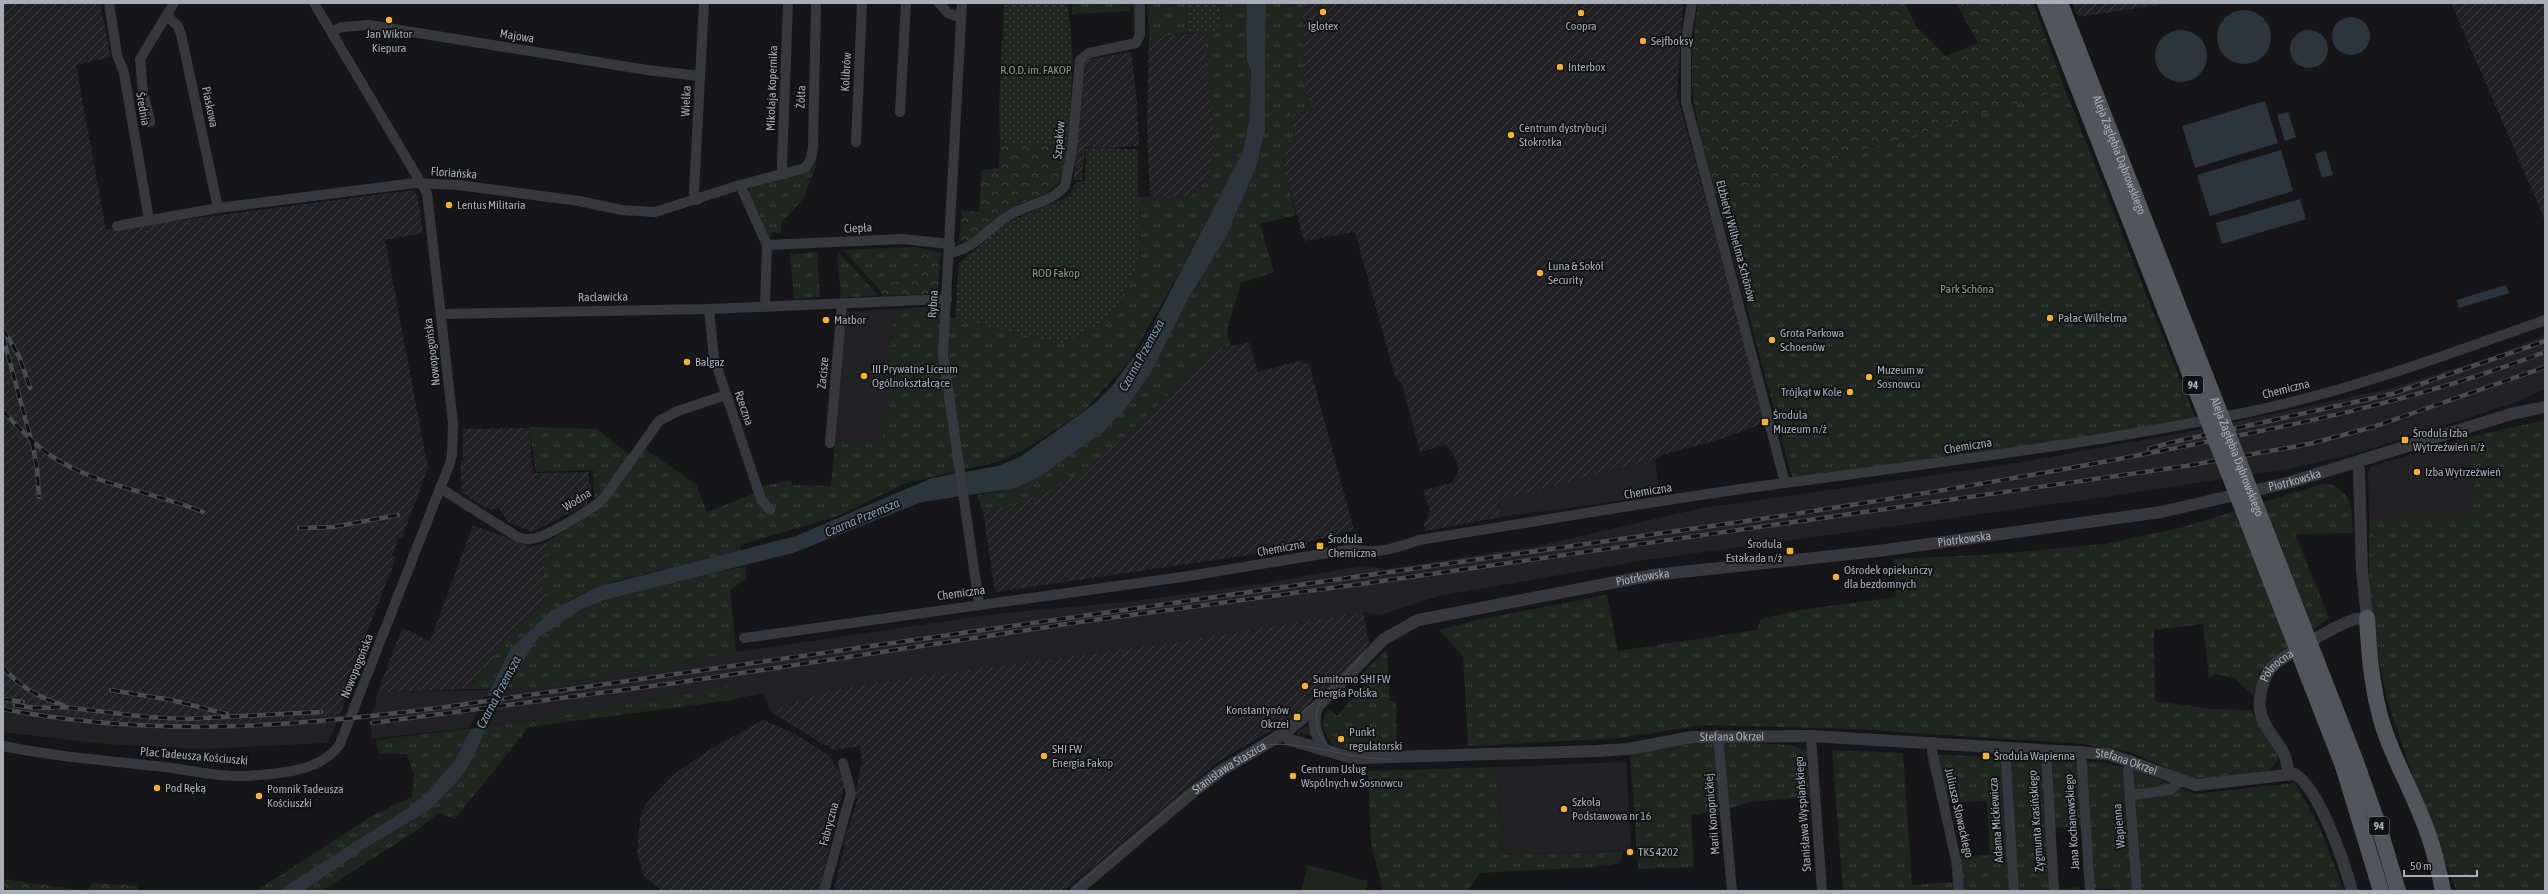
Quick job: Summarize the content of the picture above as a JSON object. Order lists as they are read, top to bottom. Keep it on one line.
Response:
{"streets":{"main road":["Aleja Zagłębia Dąbrowskiego","94"],"street":["Majowa","Kolibrów","Mikołaja Kopernika","Żółta","Wielka","Piaskowa","Średnia","Szpaków","Floriańska","Ciepła","Elżbiety i Wilhelma Schönów","Racławicka","Rybna","Nowopogońska","Zacisze","Chemiczna","Rzeczna","Piotrkowska","Wodna","Północna","Stefana Okrzei","Plac Tadeusza Kościuszki","Stanisława Staszica","Juliusza Słowackiego","Marii Konopnickiej","Stanisława Wyspiańskiego","Adama Mickiewicza","Zygmunta Krasińskiego","Jana Kochanowskiego","Fabryczna","Wapienna"]},"crossings":[["Majowa","Wielka"],["Majowa","Nowopogońska"],["Mikołaja Kopernika","Żółta"],["Mikołaja Kopernika","Floriańska"],["Żółta","Floriańska"],["Wielka","Floriańska"],["Piaskowa","Floriańska"],["Średnia","Floriańska"],["Szpaków","Ciepła"],["Szpaków","Rybna"],["Floriańska","Nowopogońska"],["Ciepła","Rybna"],["Elżbiety i Wilhelma Schönów","Chemiczna"],["Racławicka","Rybna"],["Racławicka","Nowopogońska"],["Racławicka","Zacisze"],["Racławicka","Rzeczna"],["Rybna","Chemiczna"],["Nowopogońska","Wodna"],["Nowopogońska","Plac Tadeusza Kościuszki"],["Rzeczna","Wodna"],["Piotrkowska","Stanisława Staszica"],["Północna","Stefana Okrzei"],["Stefana Okrzei","Stanisława Staszica"],["Stefana Okrzei","Juliusza Słowackiego"],["Stefana Okrzei","Marii Konopnickiej"],["Stefana Okrzei","Stanisława Wyspiańskiego"],["Stefana Okrzei","Adama Mickiewicza"],["Stefana Okrzei","Zygmunta Krasińskiego"],["Stefana Okrzei","Jana Kochanowskiego"],["Stefana Okrzei","Wapienna"]],"water":["Czarna Przemsza"],"parks":["R.O.D. im. FAKOP","ROD Fakop","Park Schöna"],"places":{"other":["Iglotex","Coopra","Jan Wiktor Kiepura","Sejfboksy","Interbox","Centrum dystrybucji Stokrotka","Lentus Militaria","Luna & Sokół Security","Pałac Wilhelma","Matbor","Grota Parkowa Schoenów","Balgaz","III Prywatne Liceum Ogólnokształcące","Muzeum w Sosnowcu","Trójkąt w Kole","Izba Wytrzeźwień","Ośrodek opiekuńczy dla bezdomnych","Sumitomo SHI FW Energia Polska","Punkt regulatorski","SHI FW Energia Fakop","Centrum Usług Wspólnych w Sosnowcu","Pod Ręką","Pomnik Tadeusza Kościuszki","Szkoła Podstawowa nr 16","TKS 4202"],"transit":["Środula Muzeum n/ż","Środula Izba Wytrzeźwień n/ż","Środula Chemiczna","Środula Estakada n/ż","Konstantynów Okrzei","Środula Wapienna"]},"scale_bar":"50 m"}
